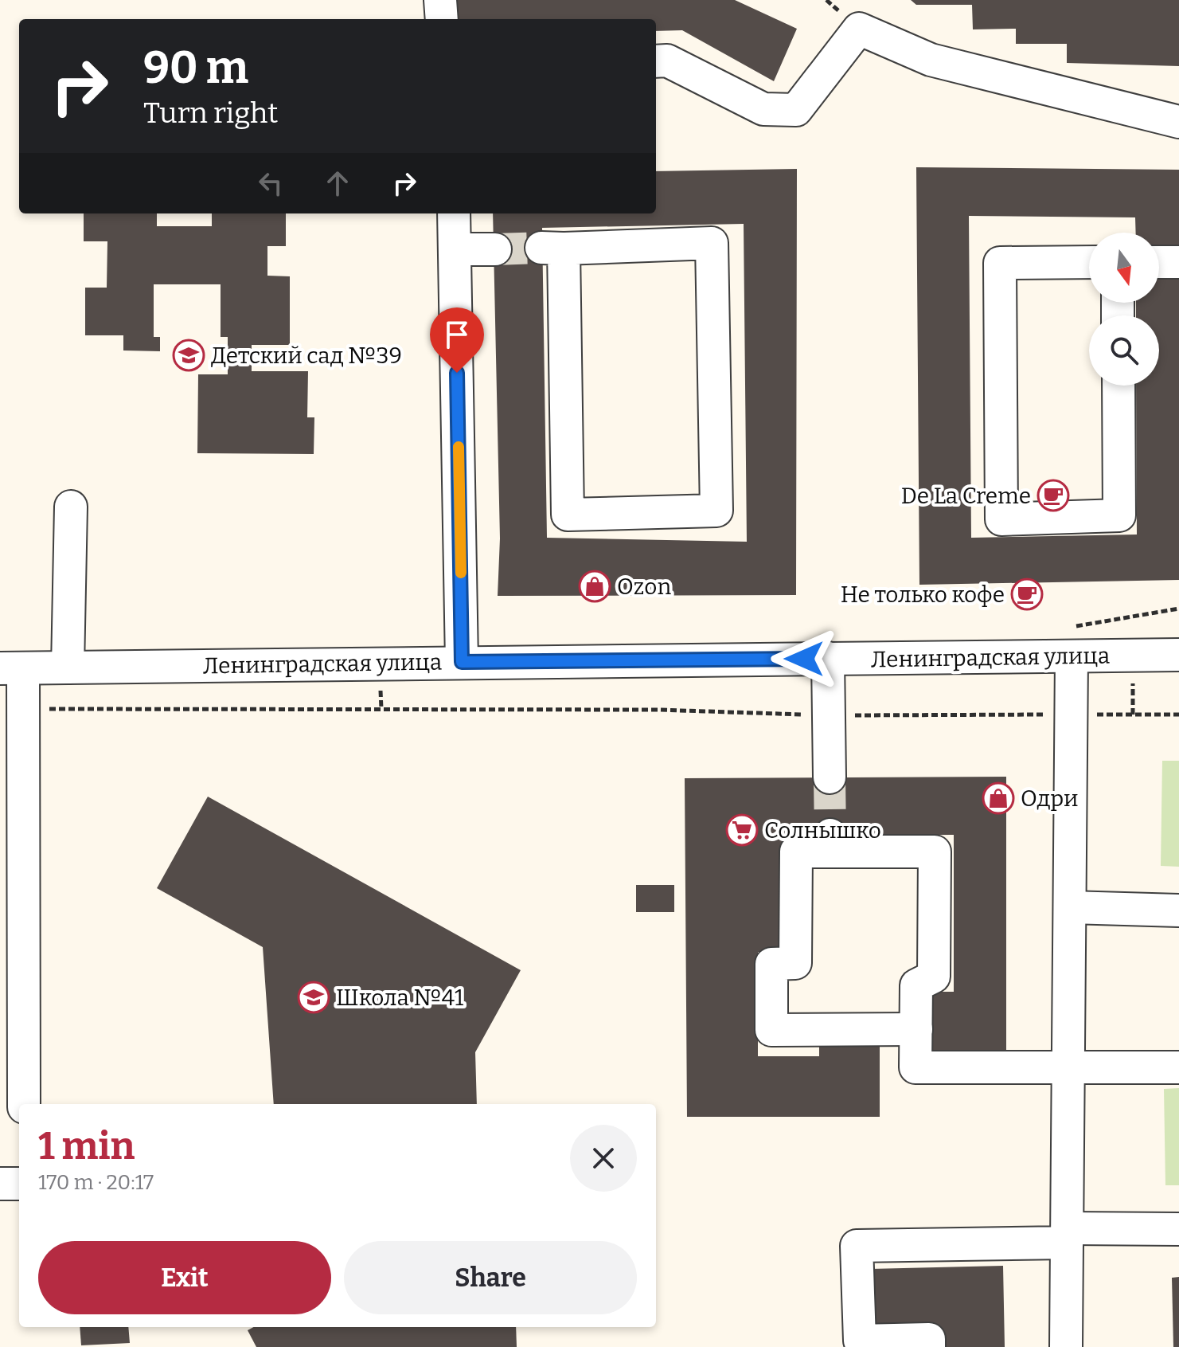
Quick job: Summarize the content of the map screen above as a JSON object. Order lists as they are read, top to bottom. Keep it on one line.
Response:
{"streets":{"street":["Ленинградская улица"]},"places":{"school or university":["Детский сад №39","Школа №41"],"cafe":["De La Creme","Не только кофе"],"shop":["Ozon","Одри"],"supermarket":["Солнышко"]},"north":"bottom","page":{"turn":["90 m","Turn right"],"heading":["1 min","170 m · 20:17"],"buttons":["Exit","Share"]}}
